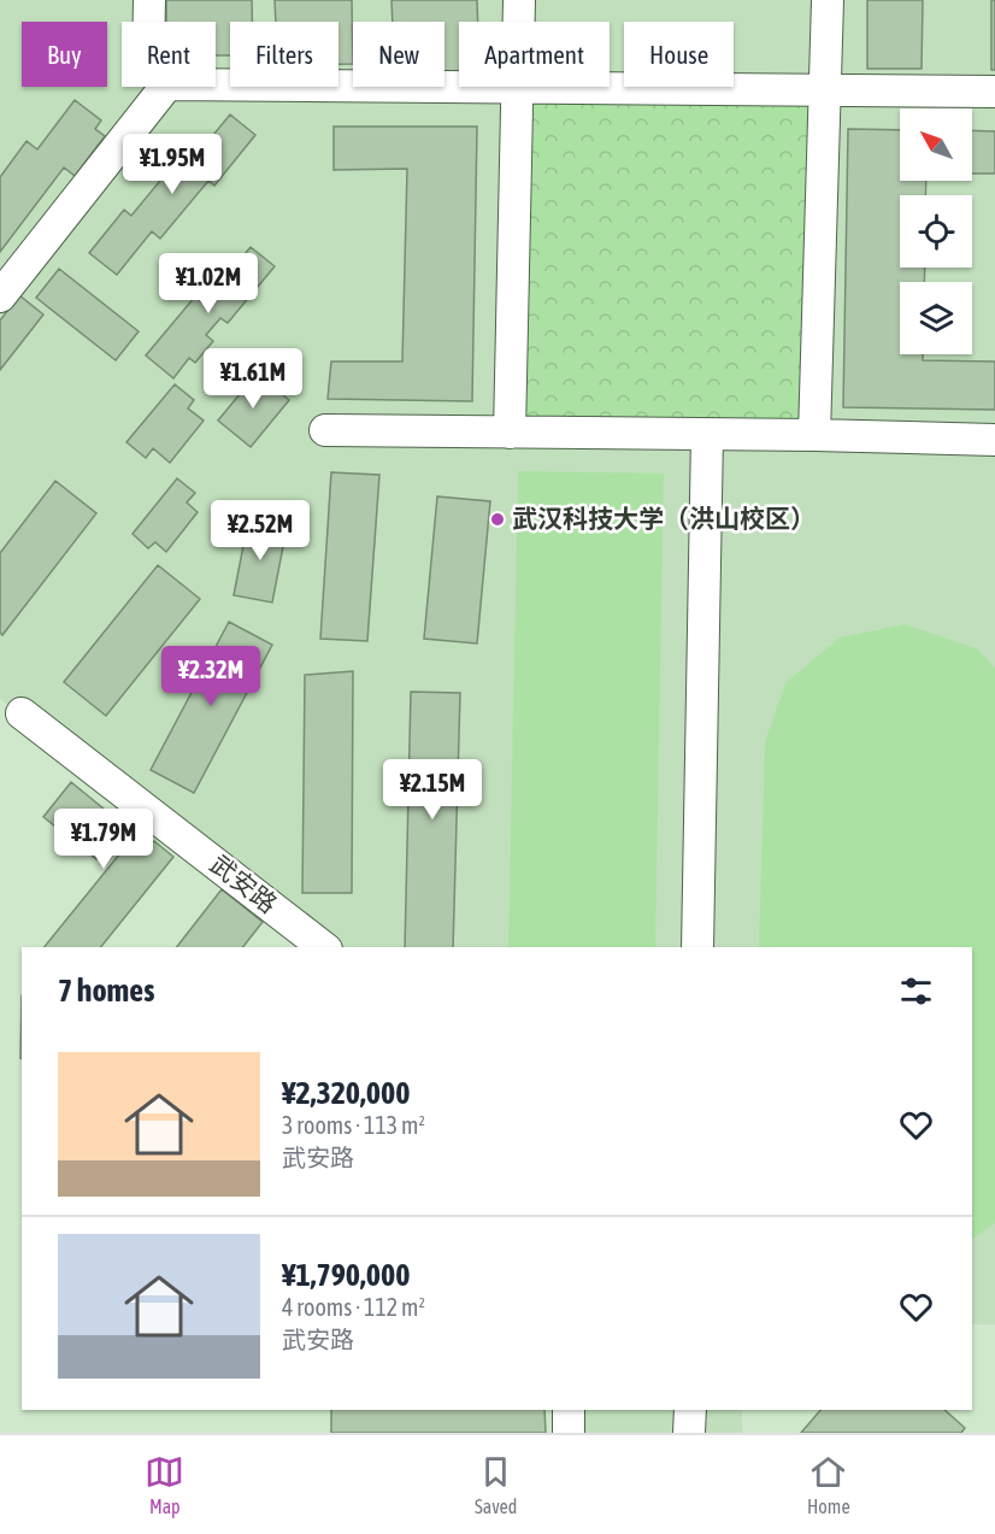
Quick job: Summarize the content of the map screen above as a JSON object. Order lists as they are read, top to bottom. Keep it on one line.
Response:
{"streets":{"street":["武安路"]},"places":["武汉科技大学（洪山校区）"],"north":"top left","page":{"chip":["Buy","Rent","Filters","New","Apartment","House"],"price":["¥1.95M","¥1.02M","¥1.61M","¥2.52M","¥2.32M","¥2.15M","¥1.79M"],"heading":"7 homes","list":[{"name":"¥2,320,000","note":"3 rooms · 113 m² · 武安路"},{"name":"¥1,790,000","note":"4 rooms · 112 m² · 武安路"}],"tabs":["Map","Saved","Home"]}}
